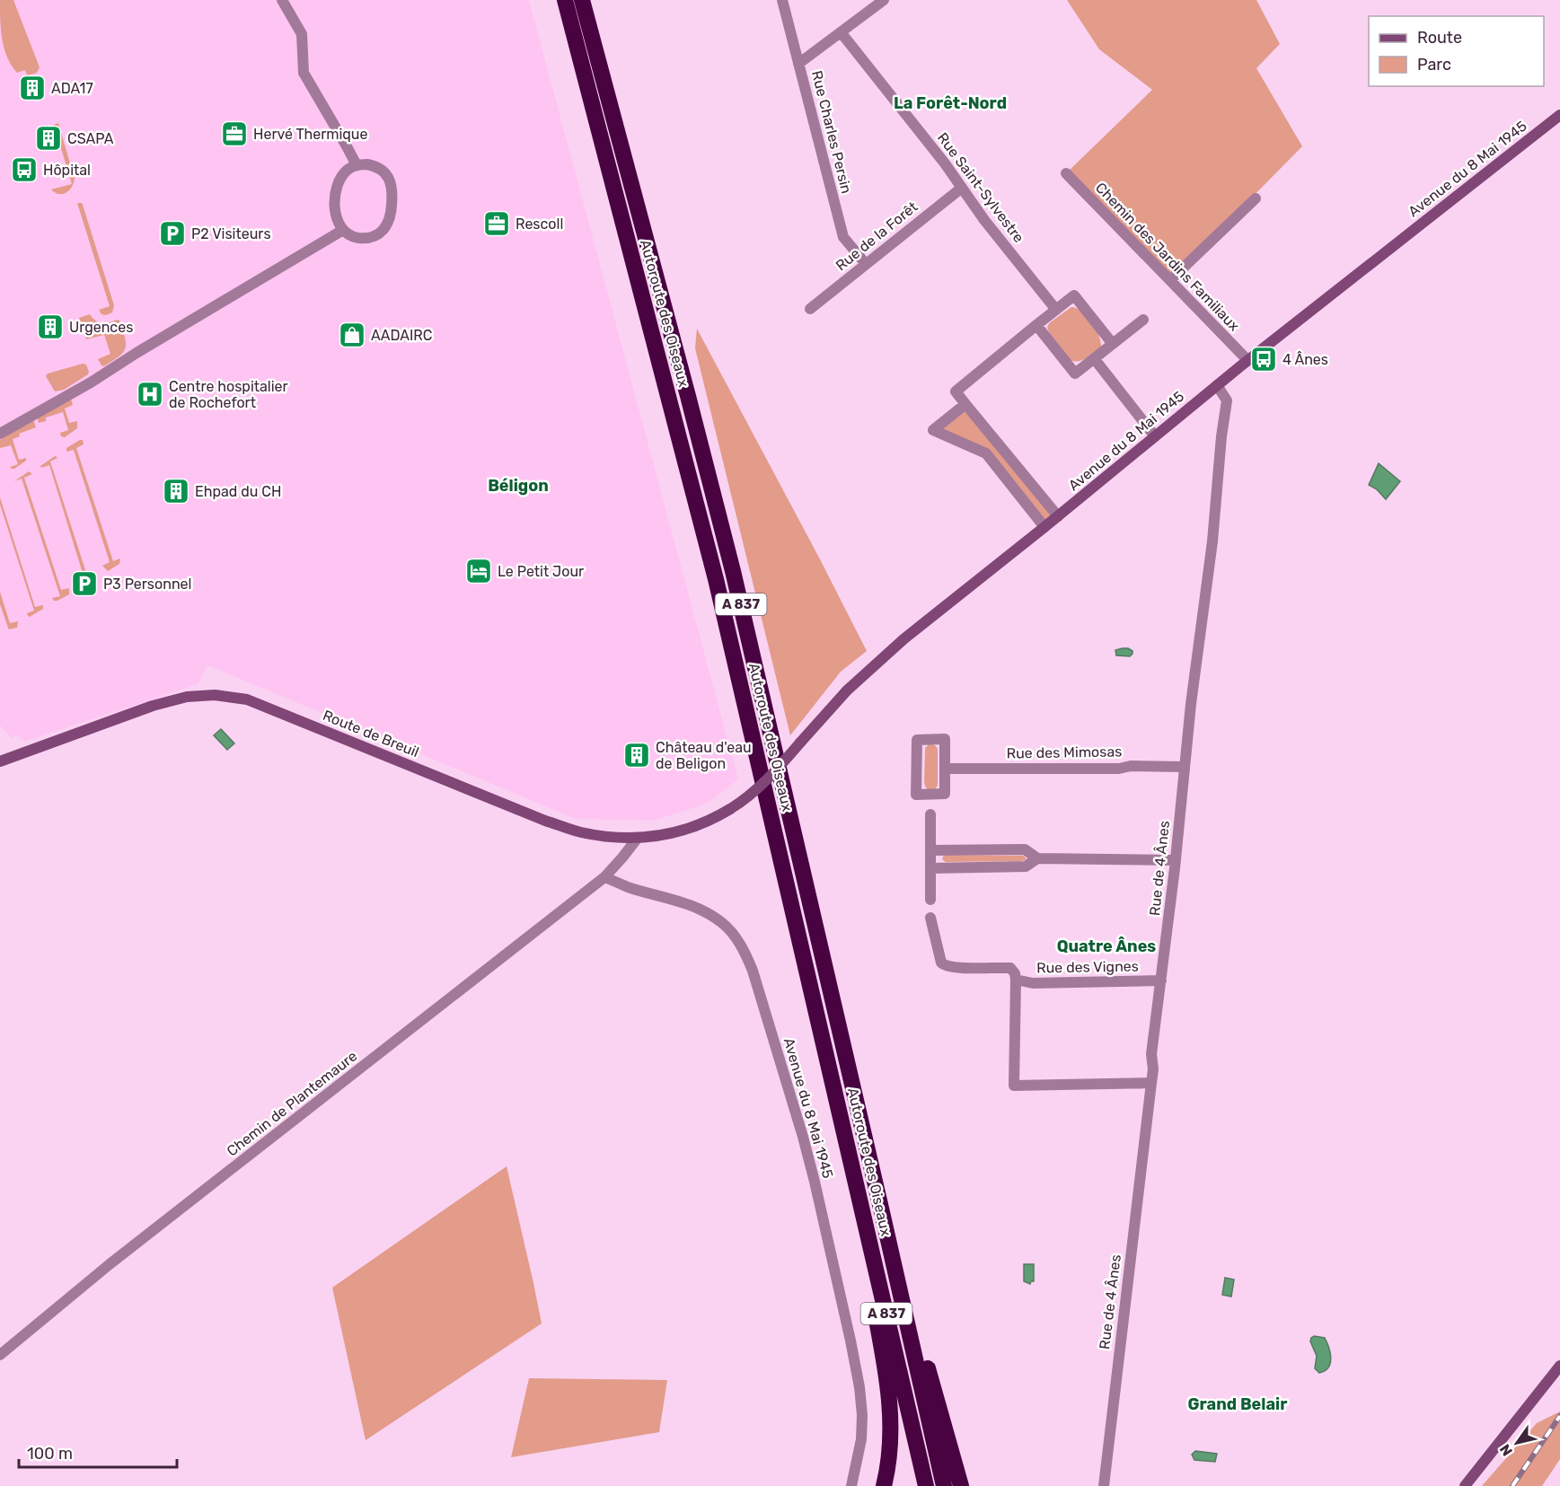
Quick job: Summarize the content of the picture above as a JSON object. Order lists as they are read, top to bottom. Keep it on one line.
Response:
{"streets":{"highway":["Autoroute des Oiseaux","A 837"],"street":["Rue Charles Persin","Avenue du 8 Mai 1945","Rue Saint-Sylvestre","Rue de la Forêt","Chemin des Jardins Familiaux","Route de Breuil","Rue des Mimosas","Rue de 4 Ânes","Rue des Vignes","Chemin de Plantemaure"]},"crossings":[["Rue Charles Persin","Rue de la Forêt"],["Avenue du 8 Mai 1945","Chemin des Jardins Familiaux"],["Avenue du 8 Mai 1945","Route de Breuil"],["Avenue du 8 Mai 1945","Rue de 4 Ânes"],["Avenue du 8 Mai 1945","Chemin de Plantemaure"],["Rue Saint-Sylvestre","Rue de la Forêt"],["Rue des Mimosas","Rue de 4 Ânes"],["Rue de 4 Ânes","Rue des Vignes"]],"districts":["La Forêt-Nord","Béligon","Quatre Ânes","Grand Belair"],"places":{"building":["ADA17","CSAPA","Urgences","Ehpad du CH","Château d'eau de Beligon"],"office":["Hervé Thermique","Rescoll"],"bus stop":["Hôpital","4 Ânes"],"parking":["P2 Visiteurs","P3 Personnel"],"shop":["AADAIRC"],"hospital":["Centre hospitalier de Rochefort"],"hotel":["Le Petit Jour"]},"legend":["Route","Parc"],"scale_bar":"100 m","north":"bottom left"}
